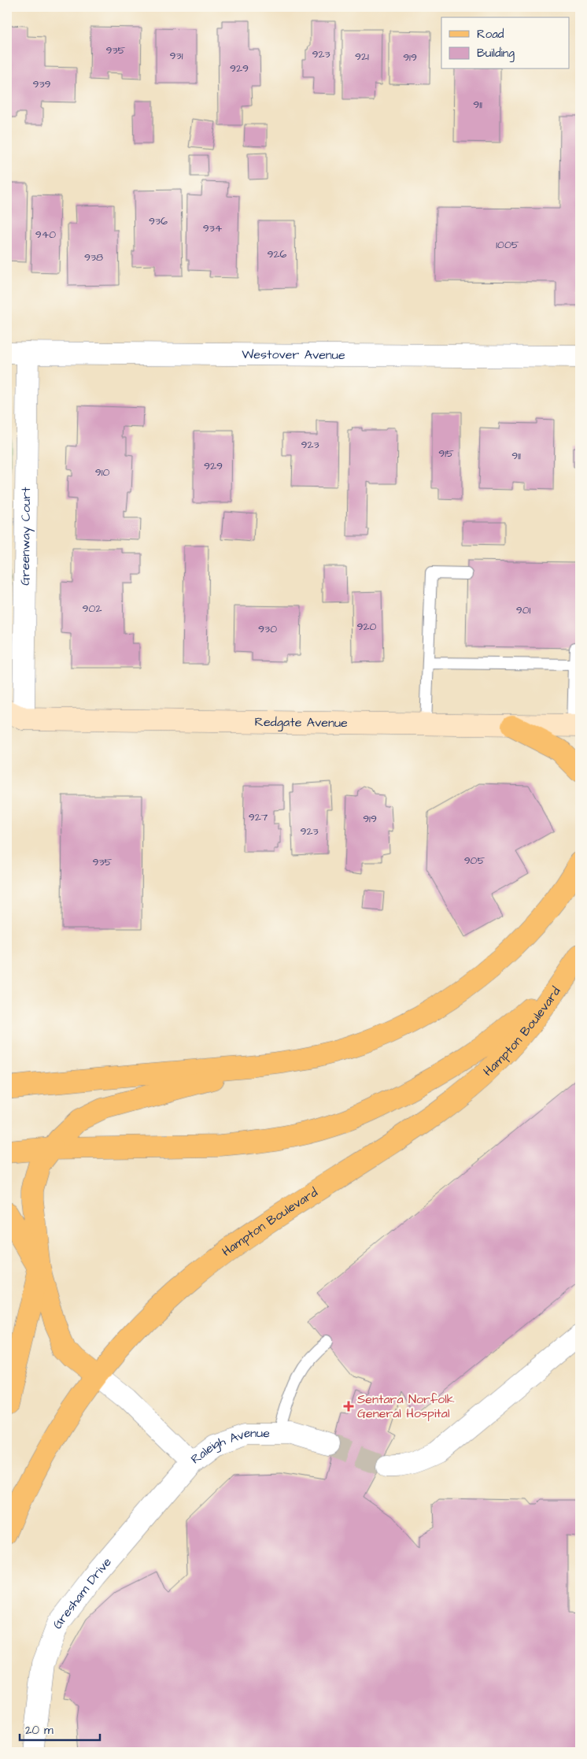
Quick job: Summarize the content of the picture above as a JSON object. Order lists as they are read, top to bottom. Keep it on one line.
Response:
{"streets":{"main road":["Hampton Boulevard"],"street":["Westover Avenue","Greenway Court","Redgate Avenue","Raleigh Avenue","Gresham Drive"]},"crossings":[["Westover Avenue","Greenway Court"],["Greenway Court","Redgate Avenue"],["Hampton Boulevard","Raleigh Avenue"],["Raleigh Avenue","Gresham Drive"]],"places":{"health":["Sentara Norfolk General Hospital"]},"house_numbers":["935","923","931","921","919","929","939","911","936","934","940","1005","926","938","923","915","911","929","910","902","901","920","930","927","919","923","905","935"],"legend":["Road","Building"],"scale_bar":"20 m"}
